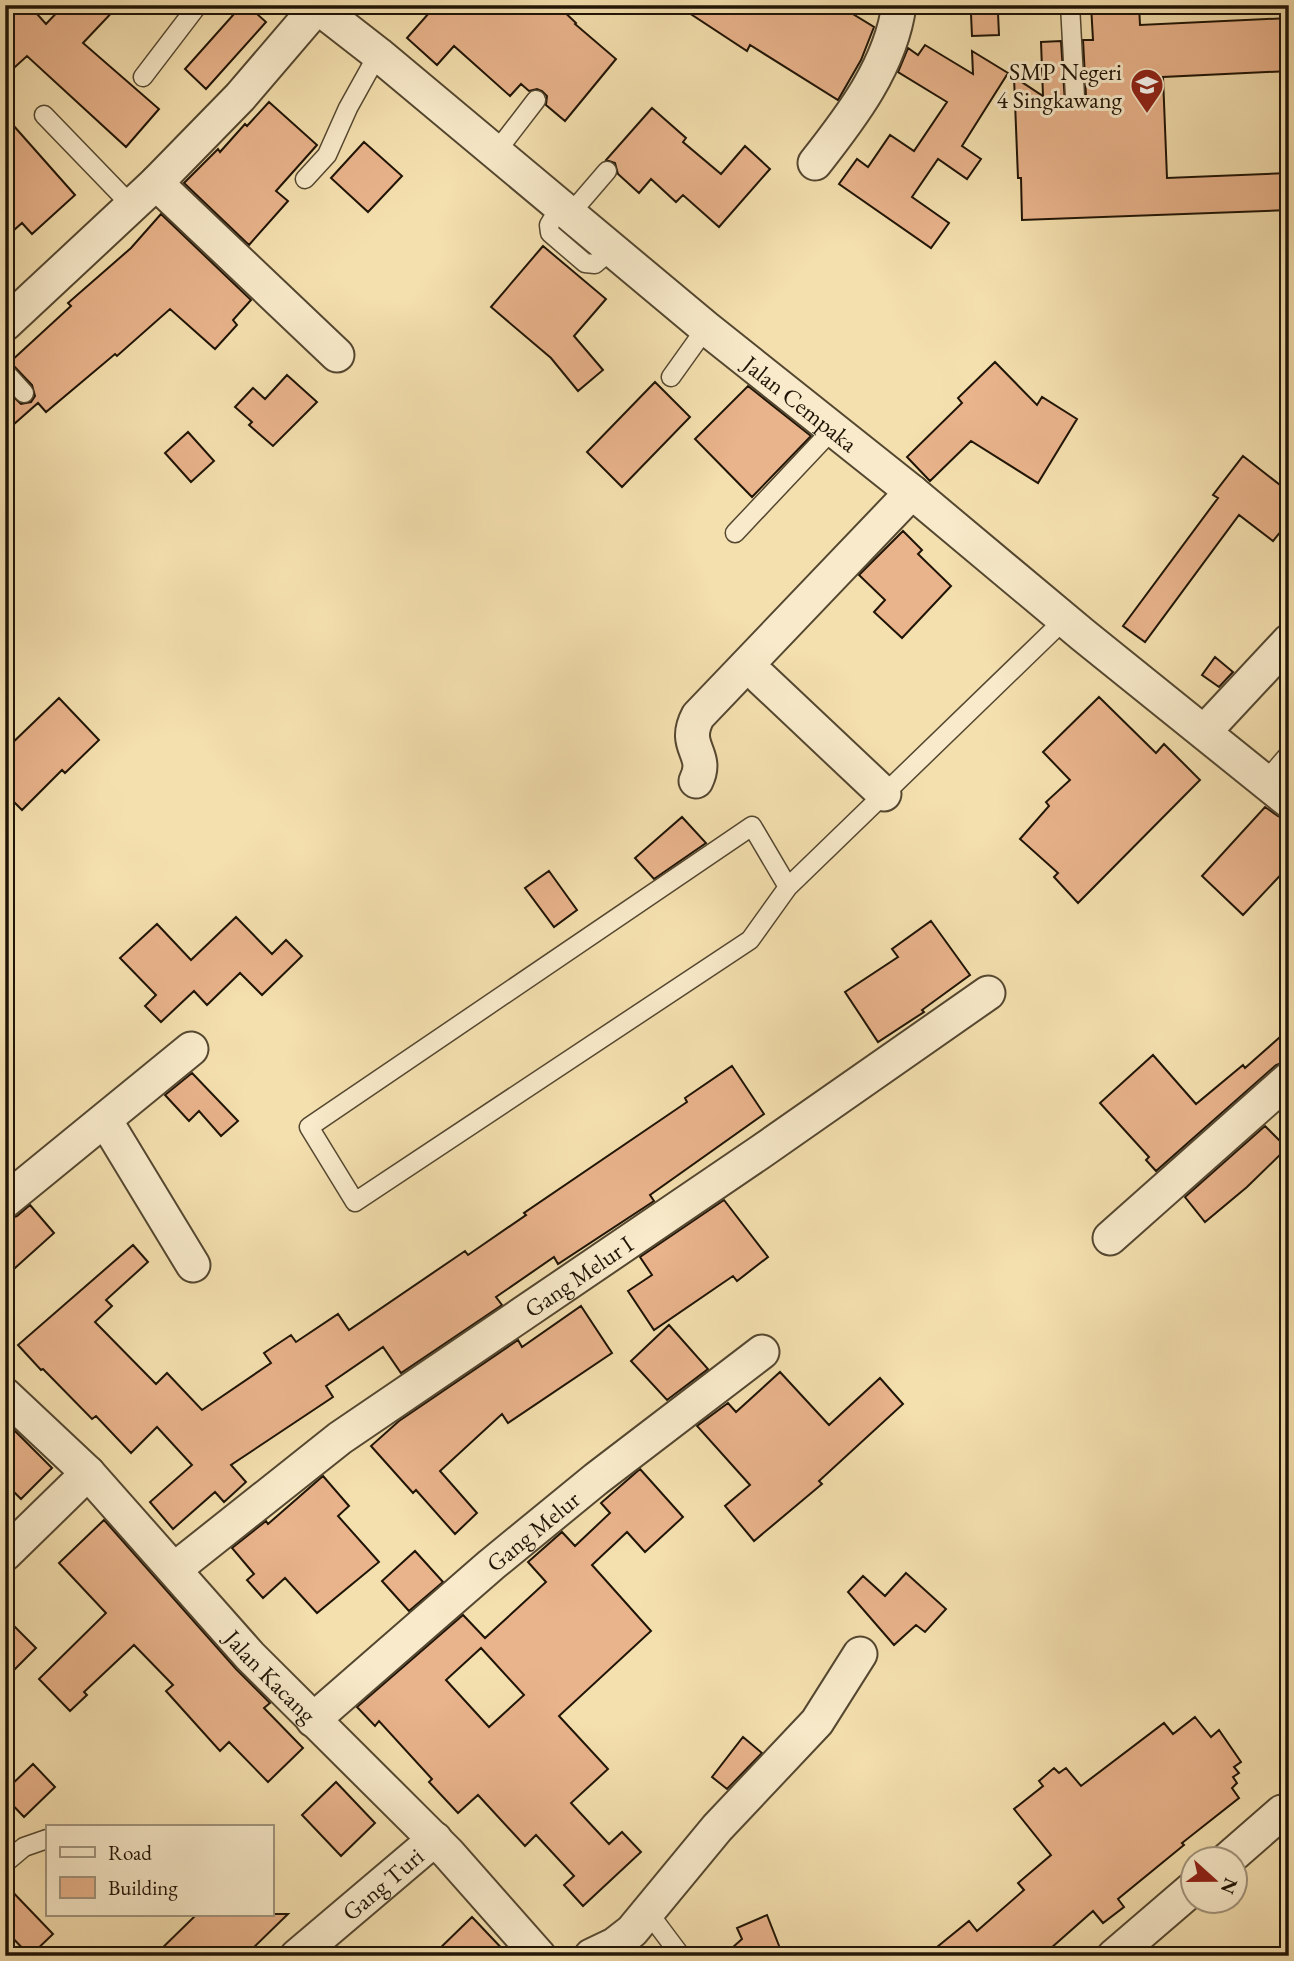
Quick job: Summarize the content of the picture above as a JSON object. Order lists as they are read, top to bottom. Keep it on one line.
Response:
{"streets":{"street":["Jalan Cempaka","Gang Melur I","Gang Melur","Jalan Kacang","Gang Turi"]},"crossings":[["Gang Melur I","Jalan Kacang"],["Gang Melur","Jalan Kacang"],["Jalan Kacang","Gang Turi"]],"places":{"school or university":["SMP Negeri 4 Singkawang"]},"legend":["Road","Building"],"north":"right"}
